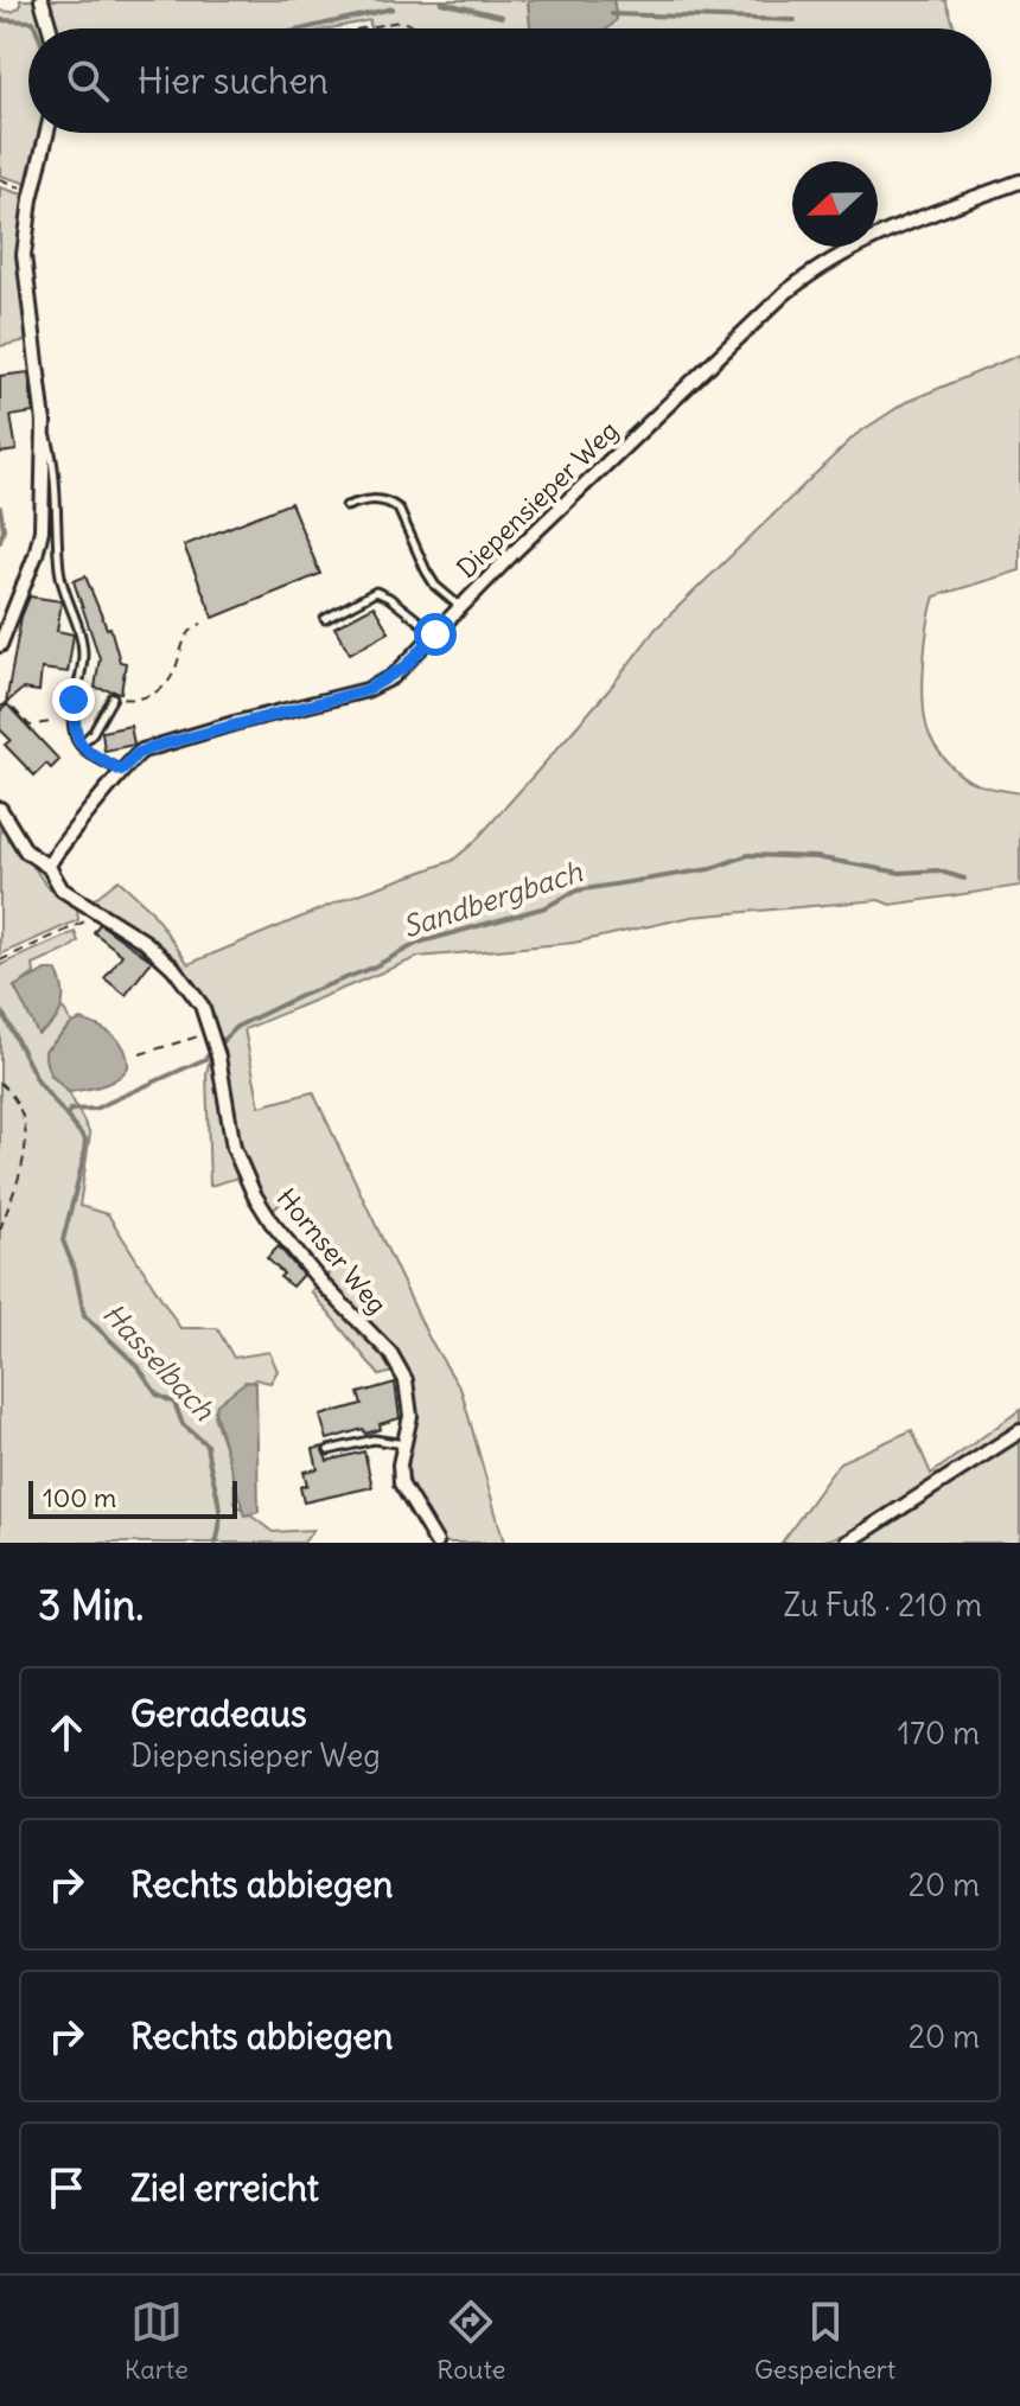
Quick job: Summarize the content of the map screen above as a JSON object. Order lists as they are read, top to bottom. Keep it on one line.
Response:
{"streets":{"street":["Diepensieper Weg","Hornser Weg"]},"water":["Sandbergbach","Hasselbach"],"scale_bar":"100 m","north":"left","page":{"search":"Hier suchen","scale":"100 m","heading":["3 Min.","Zu Fuß · 210 m"],"list":[["Geradeaus","Diepensieper Weg","170 m"],["Rechts abbiegen","20 m"],["Rechts abbiegen","20 m"],"Ziel erreicht"],"nav":["Karte","Route","Gespeichert"]}}
